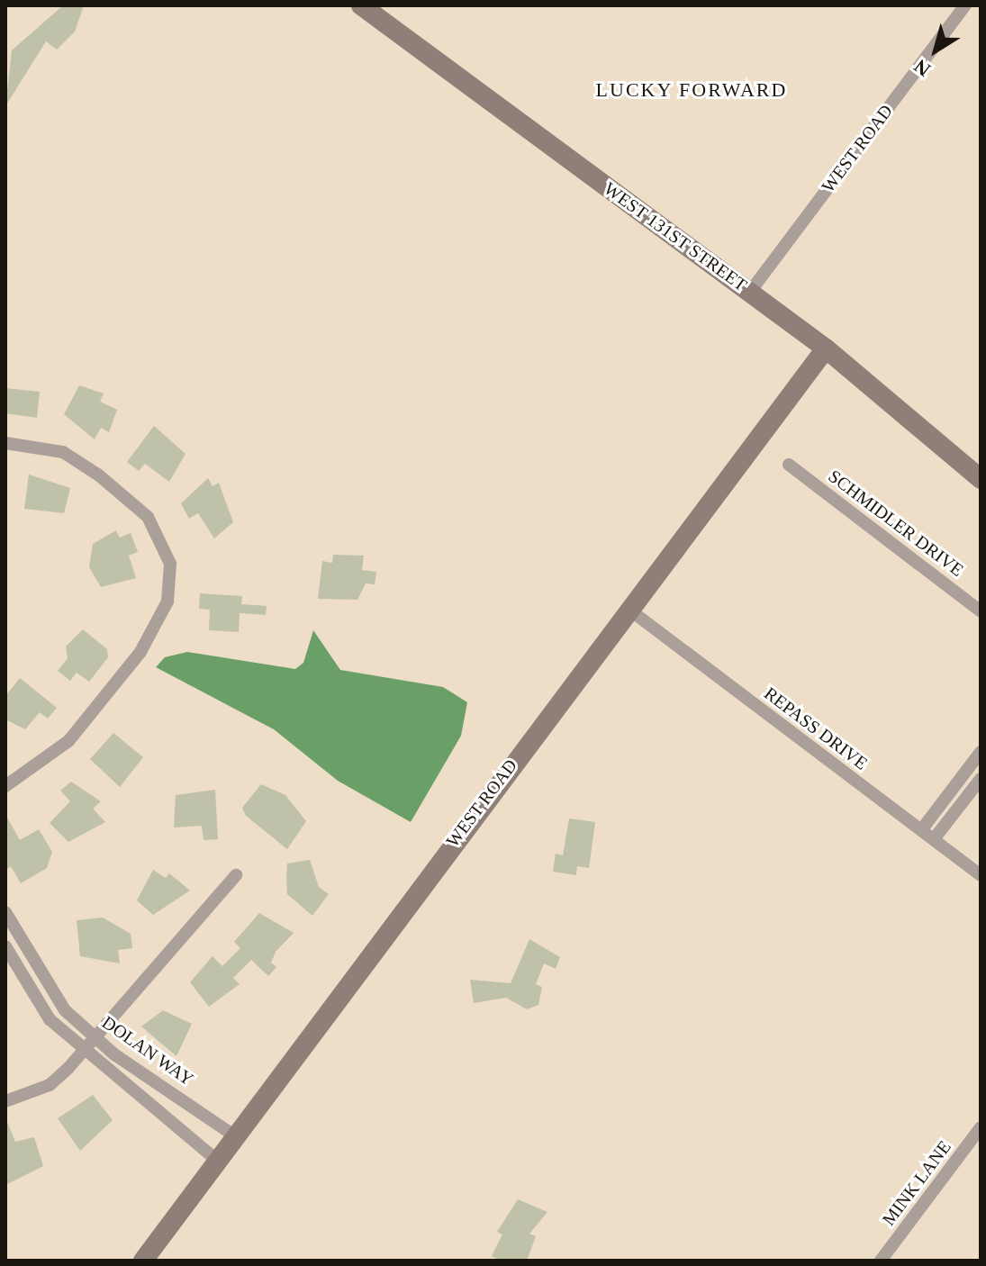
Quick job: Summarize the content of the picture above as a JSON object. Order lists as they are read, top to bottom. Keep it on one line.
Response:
{"streets":{"street":["WEST ROAD","WEST 131ST STREET","SCHMIDLER DRIVE","REPASS DRIVE","DOLAN WAY","MINK LANE"]},"crossings":[["WEST ROAD","WEST 131ST STREET"],["WEST ROAD","REPASS DRIVE"],["WEST ROAD","DOLAN WAY"]],"districts":["LUCKY FORWARD"],"north":"bottom left"}
